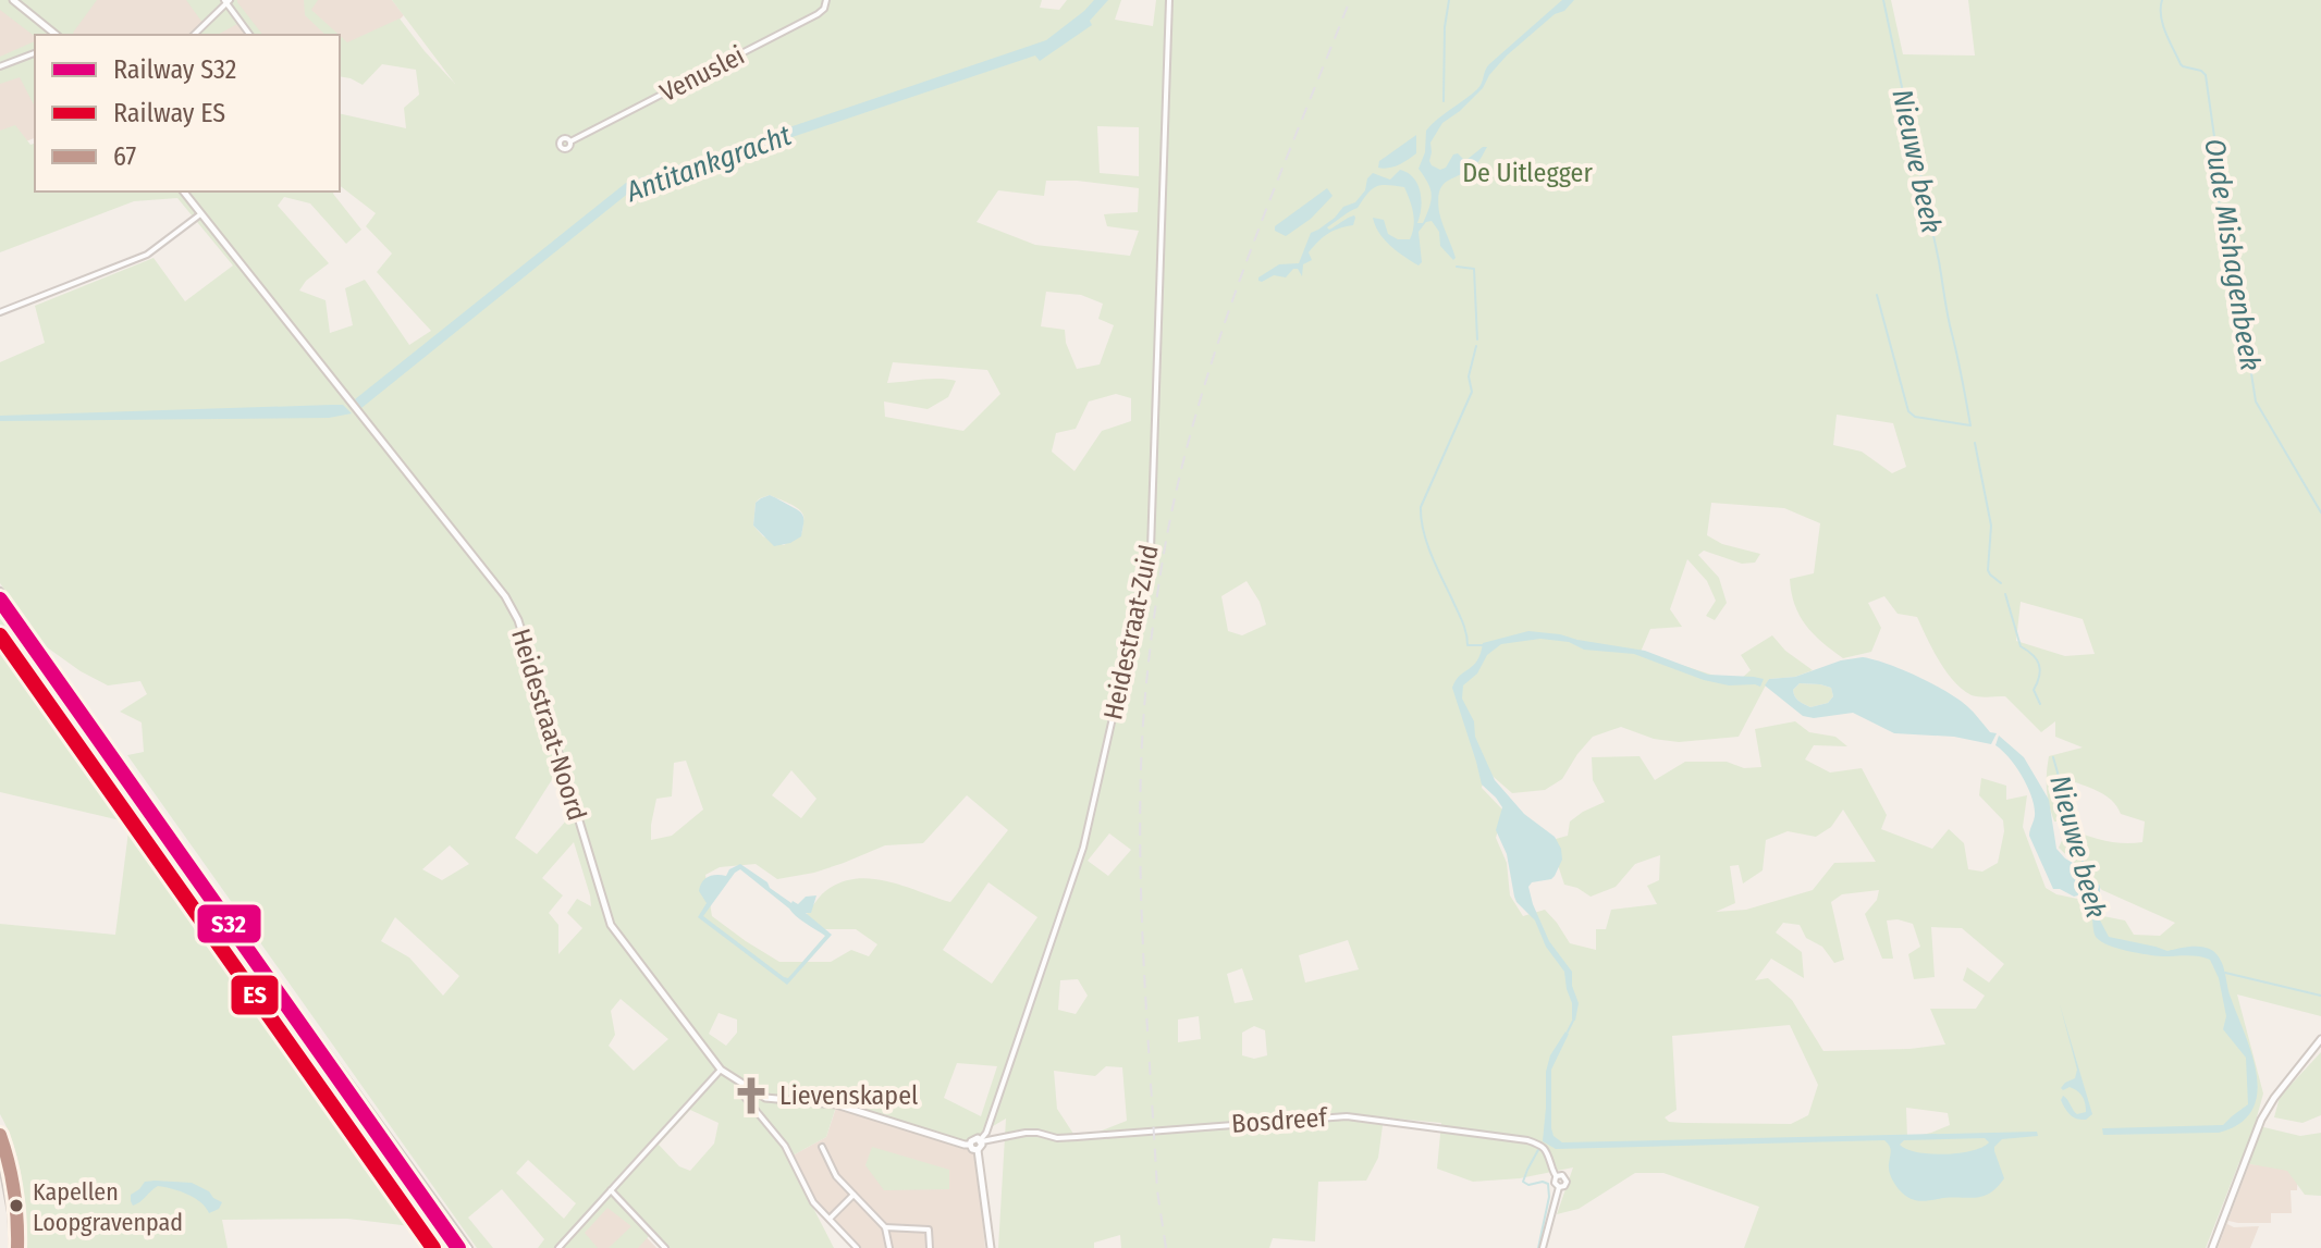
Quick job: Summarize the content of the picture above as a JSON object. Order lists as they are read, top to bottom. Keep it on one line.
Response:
{"streets":{"street":["Venuslei","Heidestraat-Zuid","Heidestraat-Noord","Bosdreef"]},"crossings":[["Heidestraat-Zuid","Heidestraat-Noord"],["Heidestraat-Zuid","Bosdreef"],["Heidestraat-Noord","Bosdreef"]],"water":["Nieuwe beek","Antitankgracht","Oude Mishagenbeek"],"parks":["De Uitlegger"],"places":{"church":["Lievenskapel"],"other":["Kapellen Loopgravenpad"]},"lines":["rail line S32","rail line ES","transit line 67"],"legend":["Railway S32","Railway ES","67"]}
